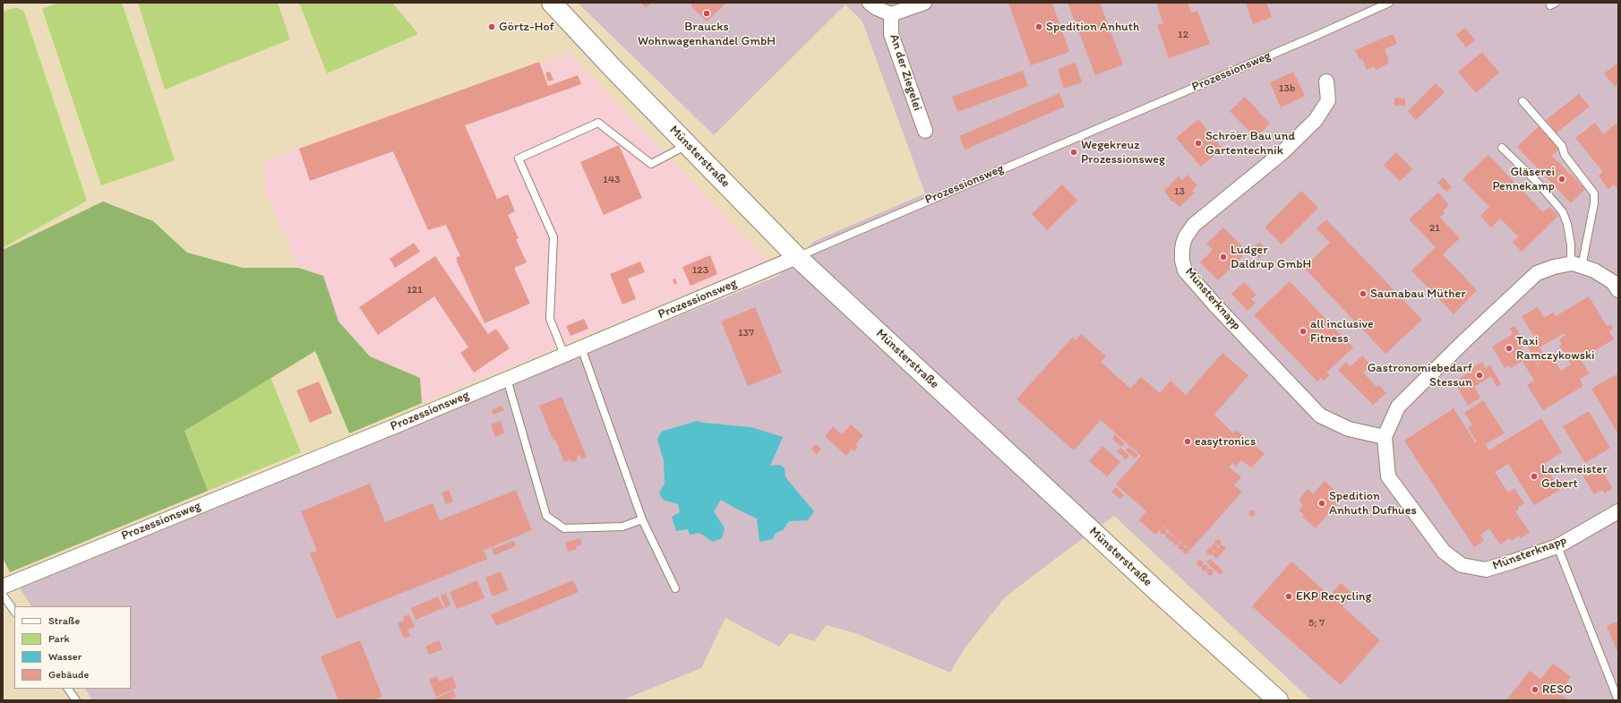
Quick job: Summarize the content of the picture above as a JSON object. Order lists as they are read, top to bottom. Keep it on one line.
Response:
{"streets":{"main road":["Münsterstraße"],"street":["Prozessionsweg","An der Ziegelei","Münsterknapp"]},"crossings":[["Prozessionsweg","Münsterstraße"]],"places":["Braucks Wohnwagenhandel GmbH","Görtz-Hof","Spedition Anhuth","Schröer Bau und Gartentechnik","Wegekreuz Prozessionsweg","Gläserei Pennekamp","Ludger Daldrup GmbH","Saunabau Müther","all inclusive Fitness","Taxi Ramczykowski","Gastronomiebedarf Stessun","easytronics","Lackmeister Gebert","Spedition Anhuth Dufhues","EKP Recycling","RESO"],"house_numbers":["12","13b","143","13","21","123","121","137","5; 7"],"legend":["Straße","Park","Wasser","Gebäude"]}
